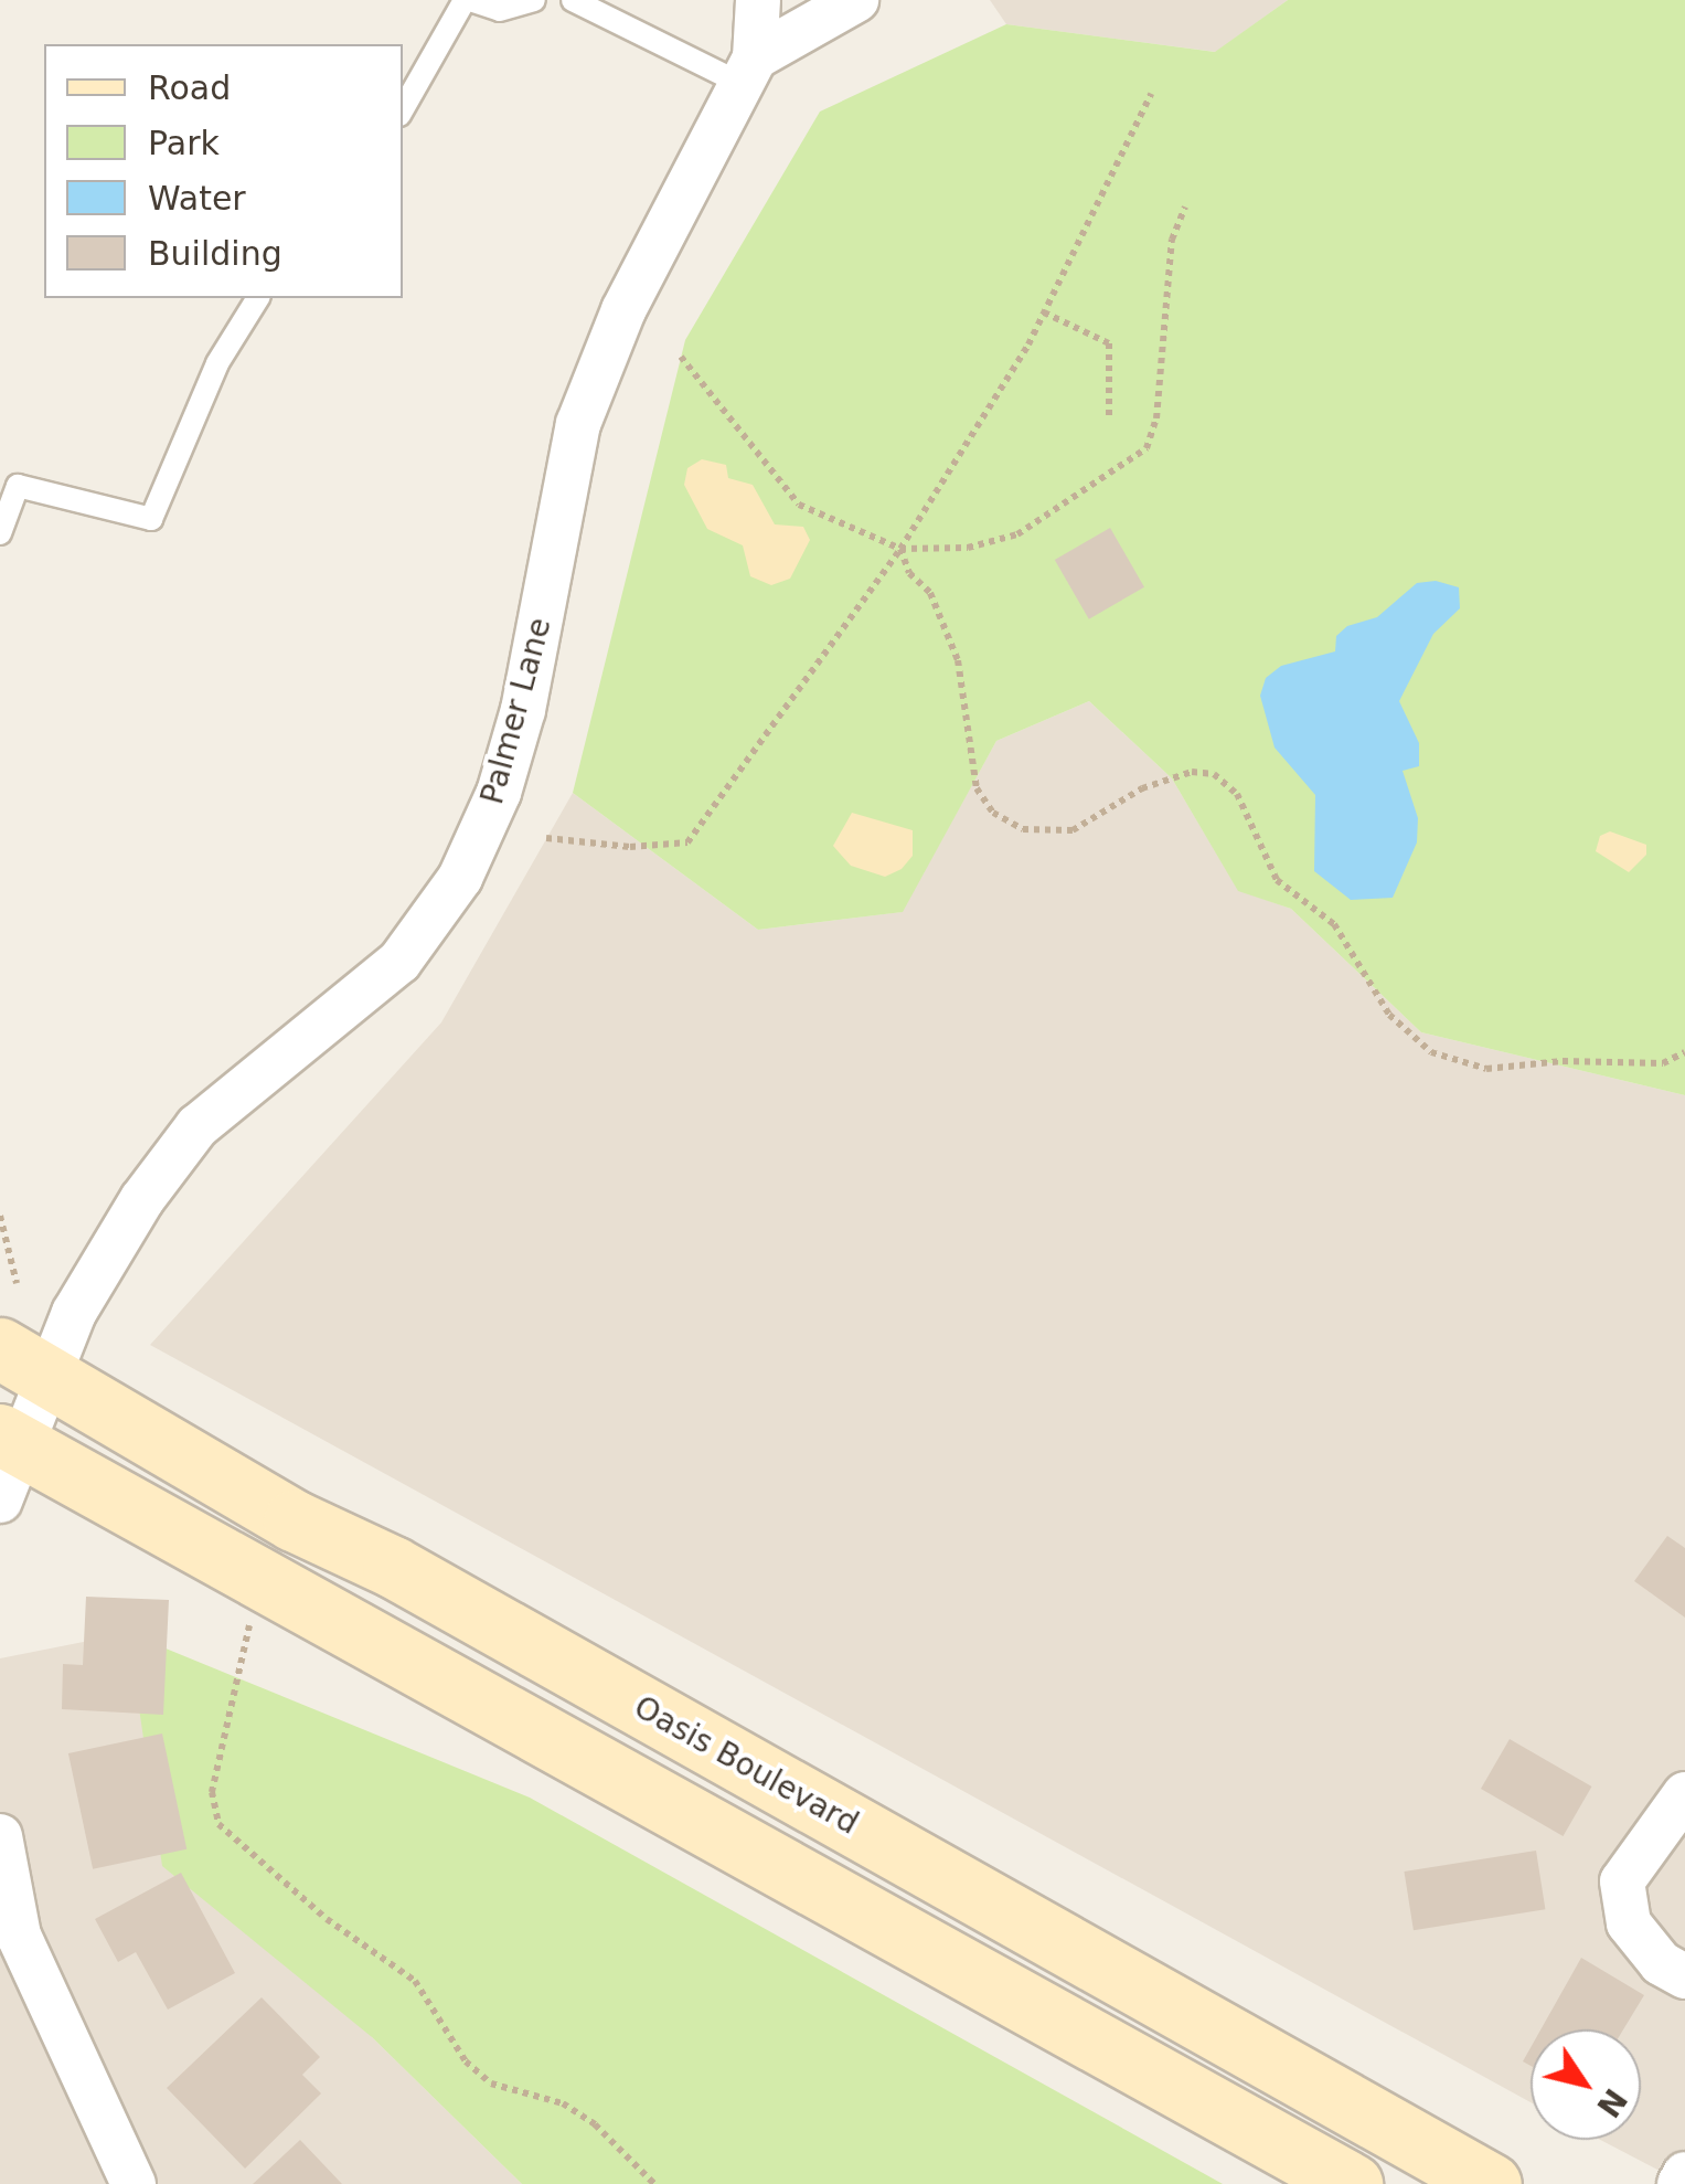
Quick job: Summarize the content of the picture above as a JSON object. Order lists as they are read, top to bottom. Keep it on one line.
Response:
{"streets":{"main road":["Oasis Boulevard"],"street":["Palmer Lane"]},"crossings":[["Palmer Lane","Oasis Boulevard"]],"legend":["Road","Park","Water","Building"],"north":"bottom right"}
